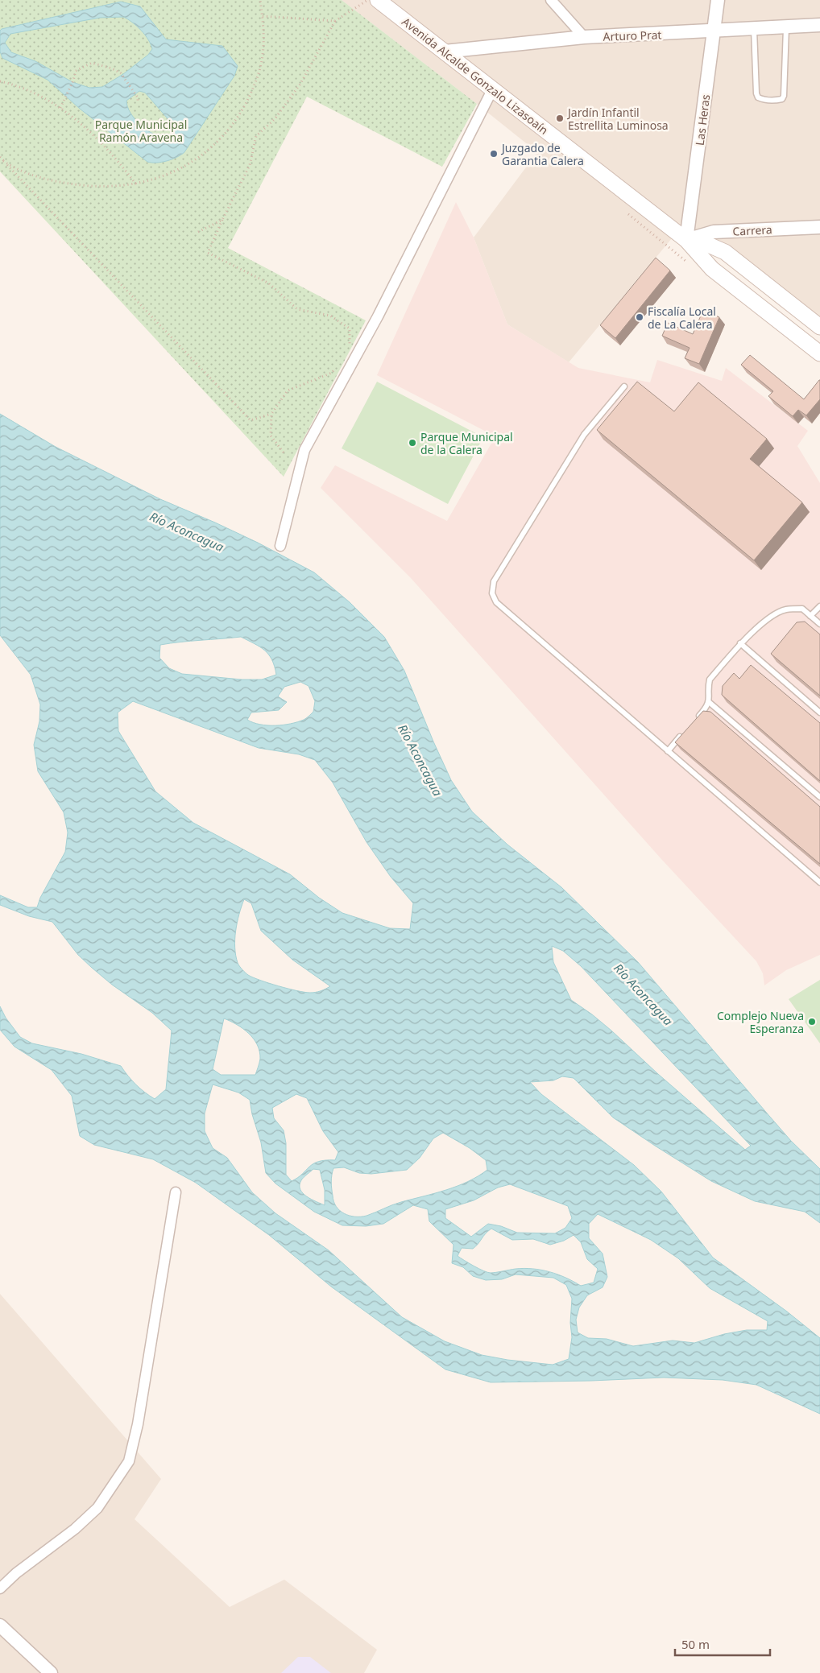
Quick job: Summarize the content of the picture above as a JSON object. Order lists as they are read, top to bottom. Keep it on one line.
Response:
{"streets":{"main road":["Avenida Alcalde Gonzalo Lizasoaín"],"street":["Arturo Prat","Las Heras","Carrera"]},"crossings":[["Arturo Prat","Avenida Alcalde Gonzalo Lizasoaín"],["Arturo Prat","Las Heras"],["Avenida Alcalde Gonzalo Lizasoaín","Las Heras"],["Avenida Alcalde Gonzalo Lizasoaín","Carrera"],["Las Heras","Carrera"]],"water":["Río Aconcagua"],"parks":["Parque Municipal Ramón Aravena"],"places":["Jardín Infantil Estrellita Luminosa","Juzgado de Garantia Calera","Fiscalía Local de La Calera","Parque Municipal de la Calera","Complejo Nueva Esperanza"],"scale_bar":"50 m"}
